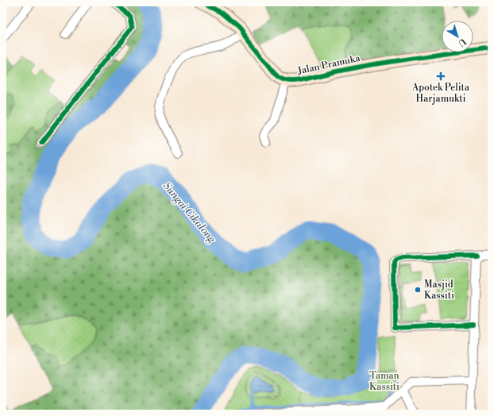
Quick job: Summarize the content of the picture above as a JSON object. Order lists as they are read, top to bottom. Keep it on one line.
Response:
{"streets":{"street":["Jalan Pramuka"]},"water":["Sungai Cikalong"],"parks":["Taman Kassiti"],"places":{"health":["Apotek Pelita Harjamukti"],"other":["Masjid Kassiti"]},"north":"bottom right"}
